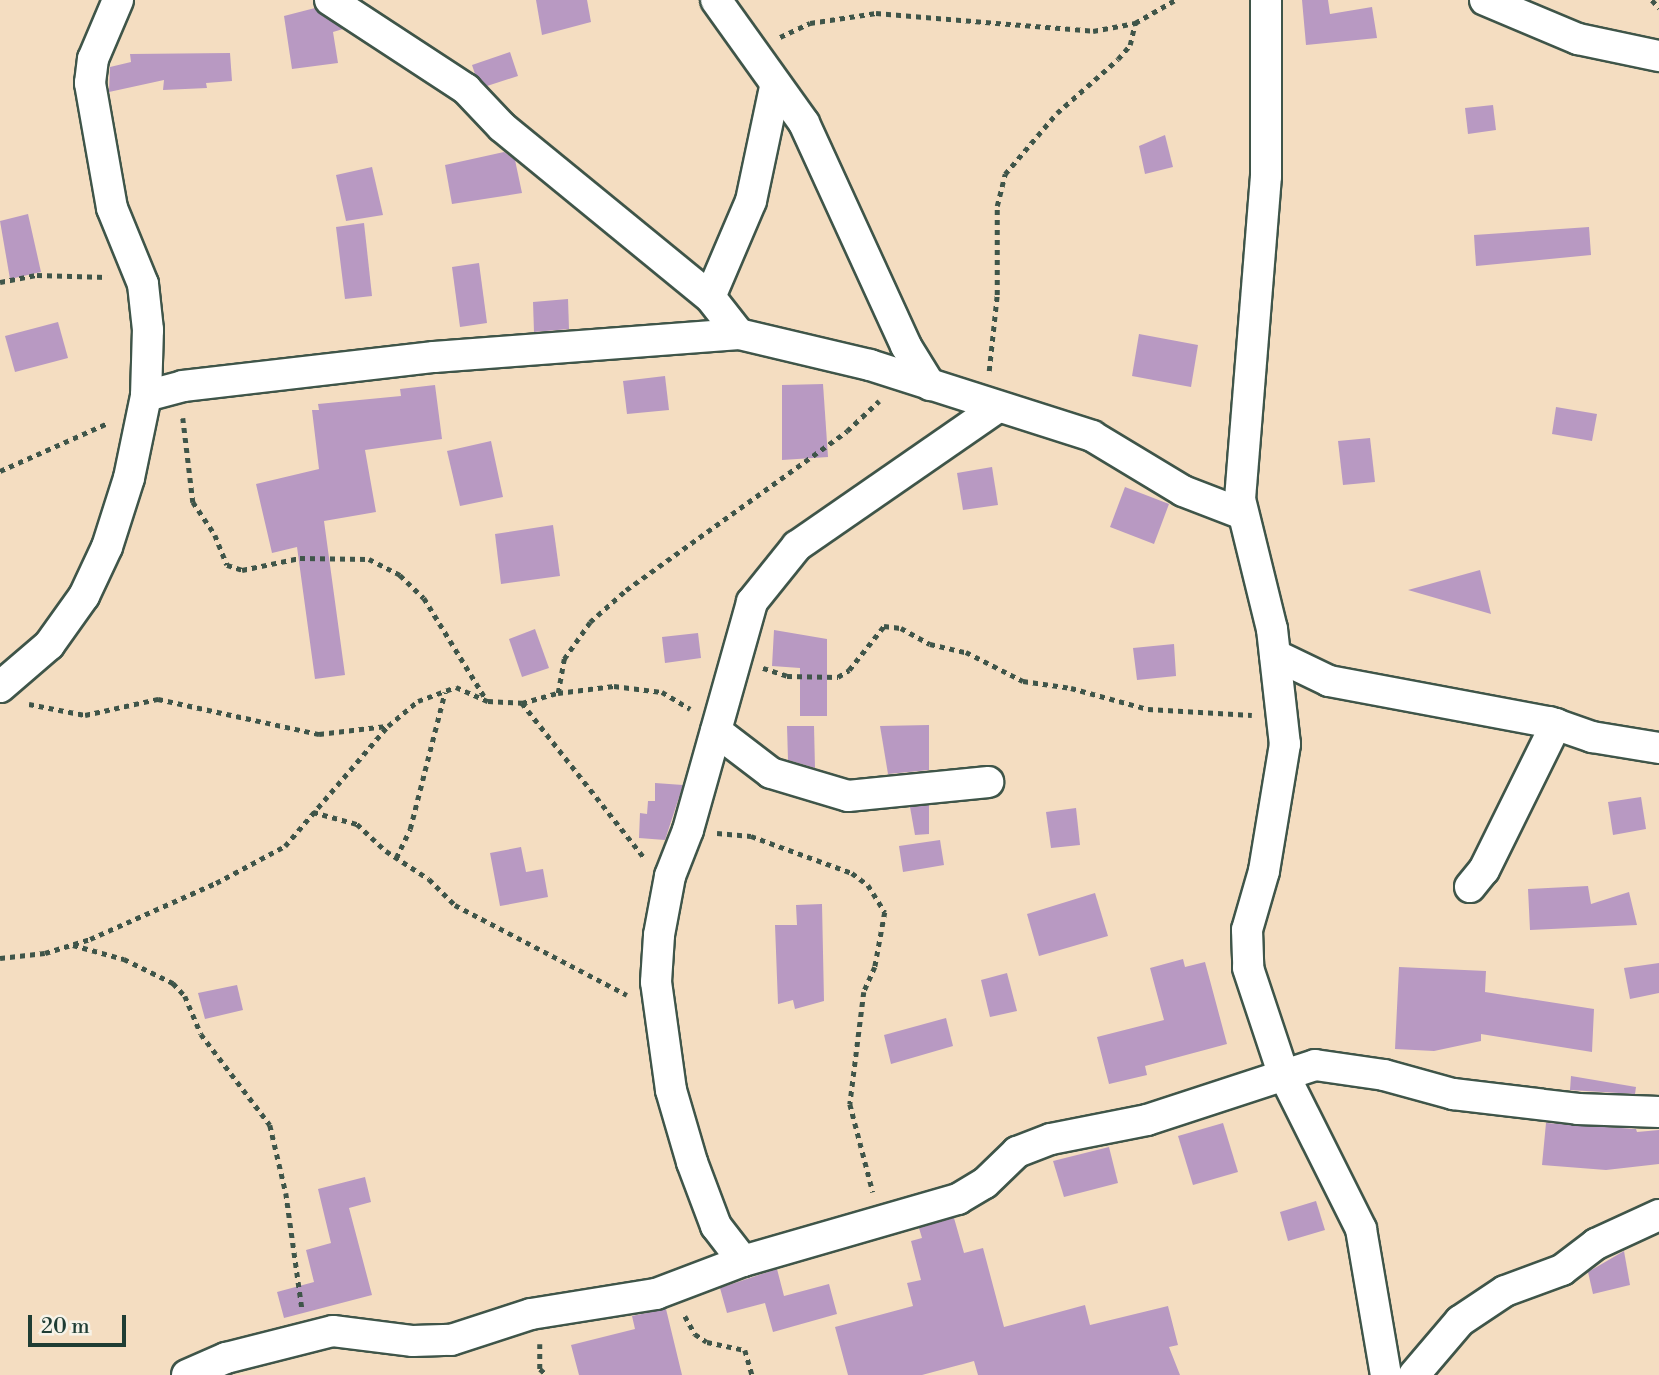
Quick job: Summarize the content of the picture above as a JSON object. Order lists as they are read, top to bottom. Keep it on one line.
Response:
{"scale_bar":"20 m"}
